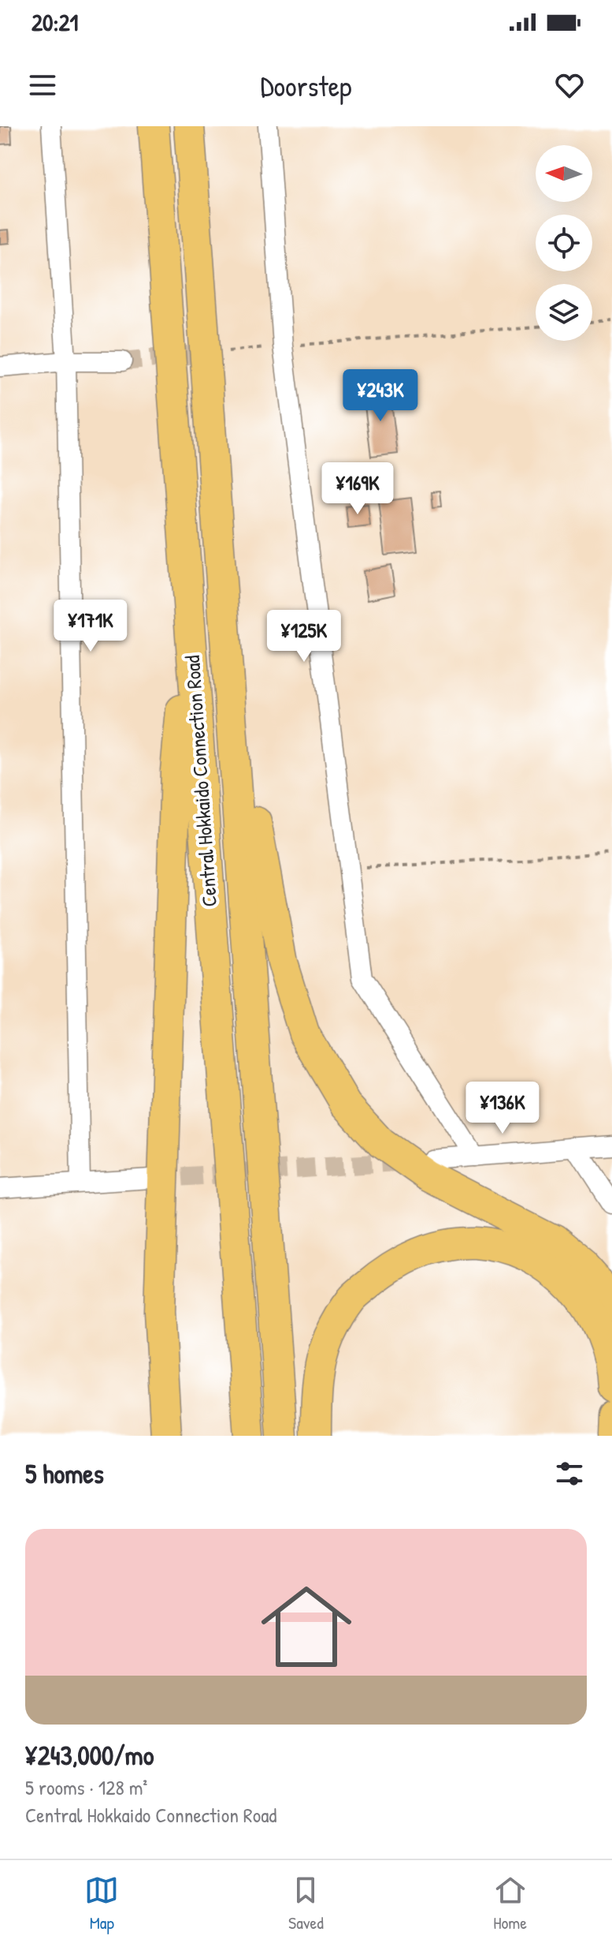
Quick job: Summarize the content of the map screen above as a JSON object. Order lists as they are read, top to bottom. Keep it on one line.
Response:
{"streets":{"highway":["Central Hokkaido Connection Road"]},"north":"left","page":{"status":"20:21","header":"Doorstep","price":["¥243K","¥169K","¥171K","¥125K","¥136K"],"heading":"5 homes","list":[{"name":"¥243,000/mo","note":"5 rooms · 128 m² · Central Hokkaido Connection Road"}],"tabs":["Map","Saved","Home"]}}
